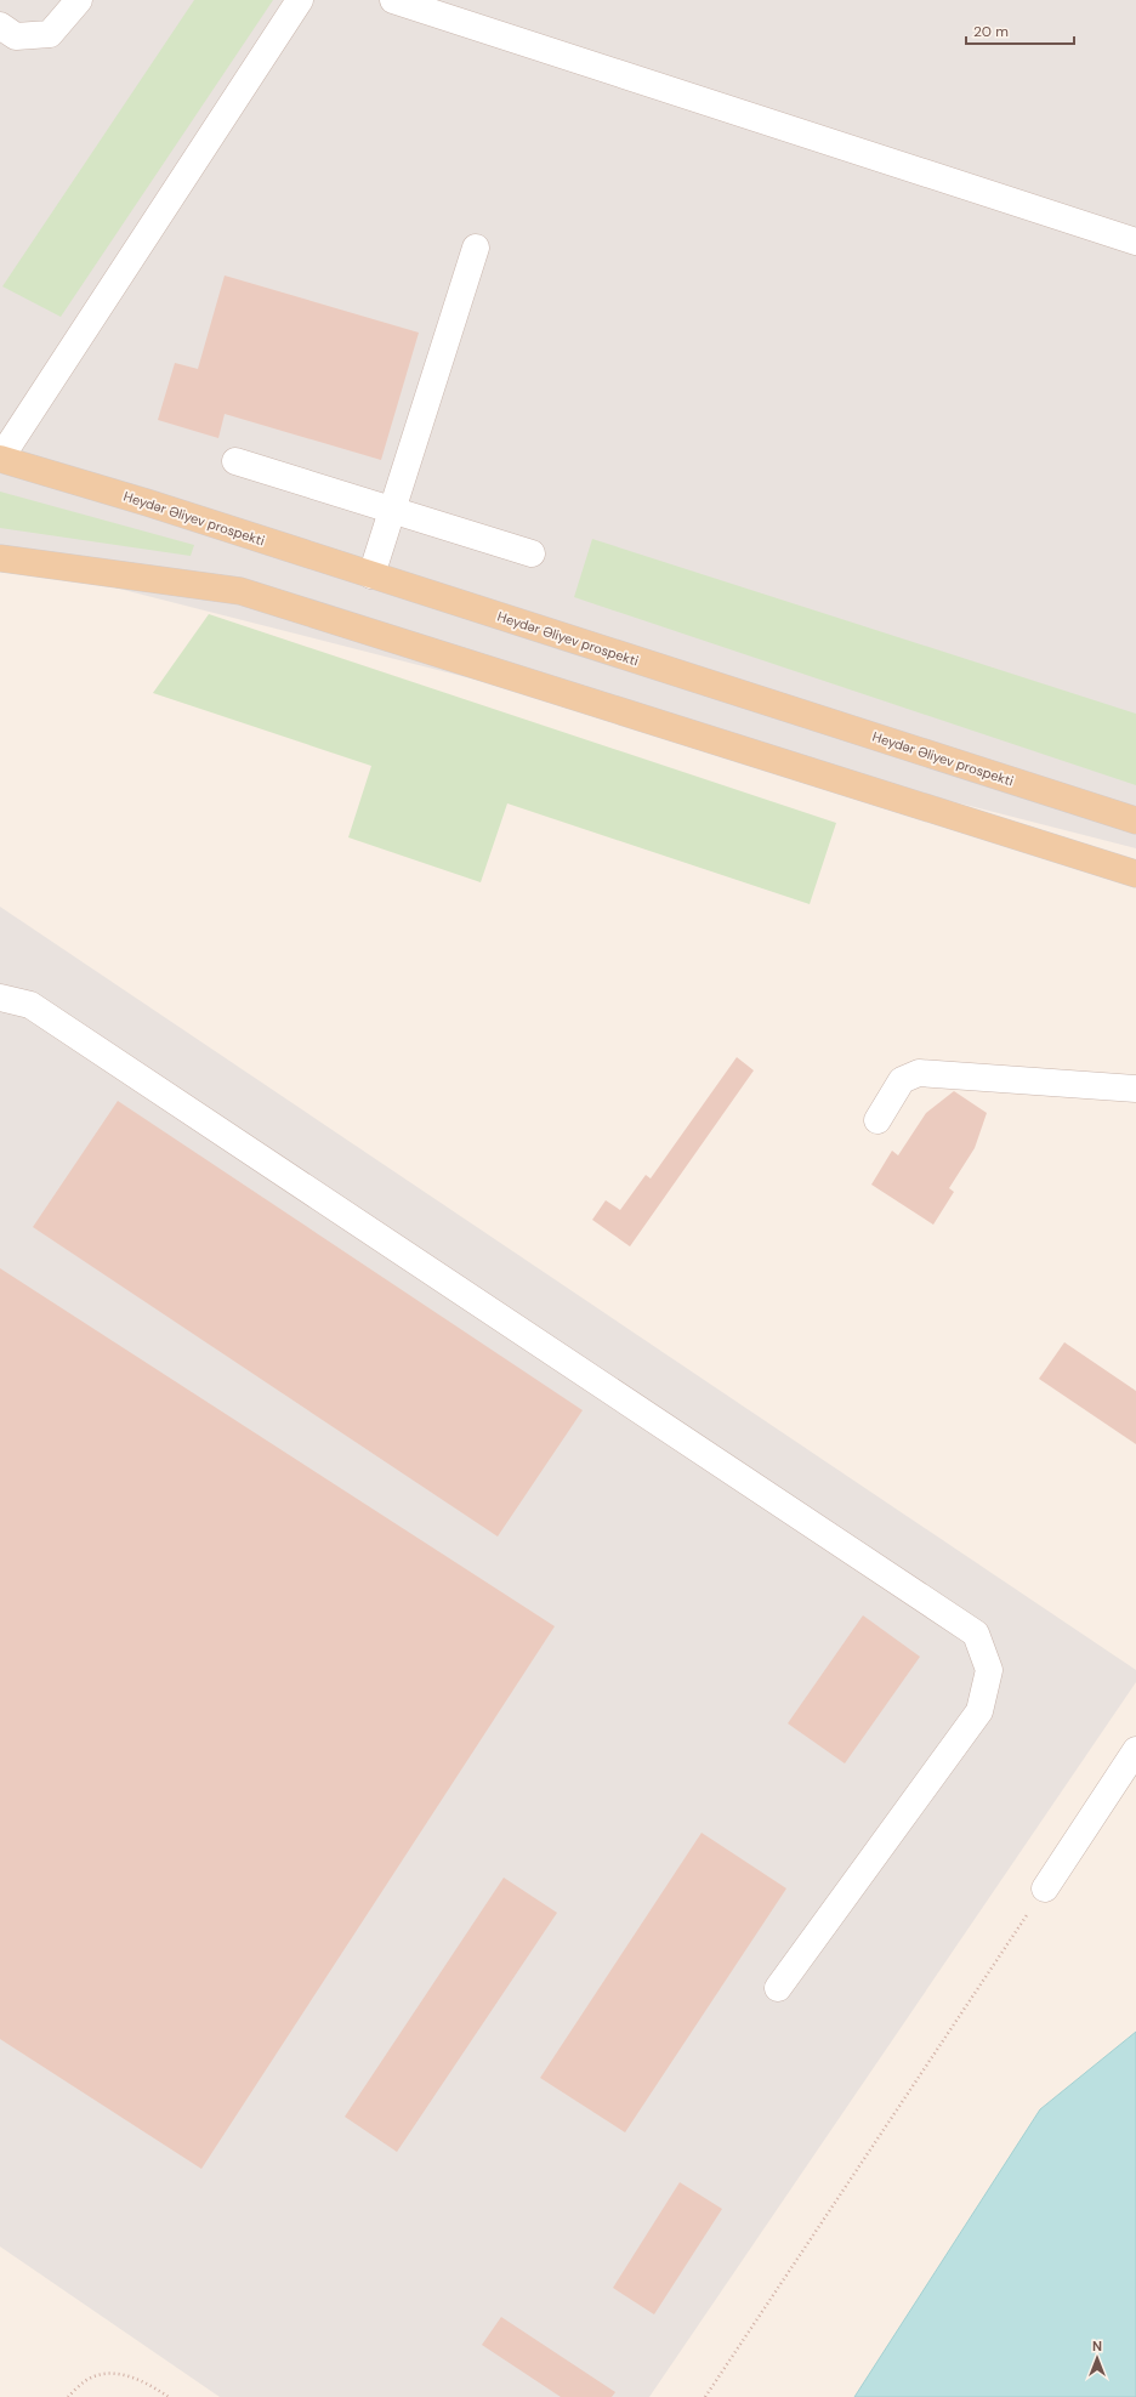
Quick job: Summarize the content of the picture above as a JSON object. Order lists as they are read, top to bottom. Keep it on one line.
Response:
{"streets":{"main road":["Heydər Əliyev prospekti"]},"scale_bar":"20 m","north":"top"}
